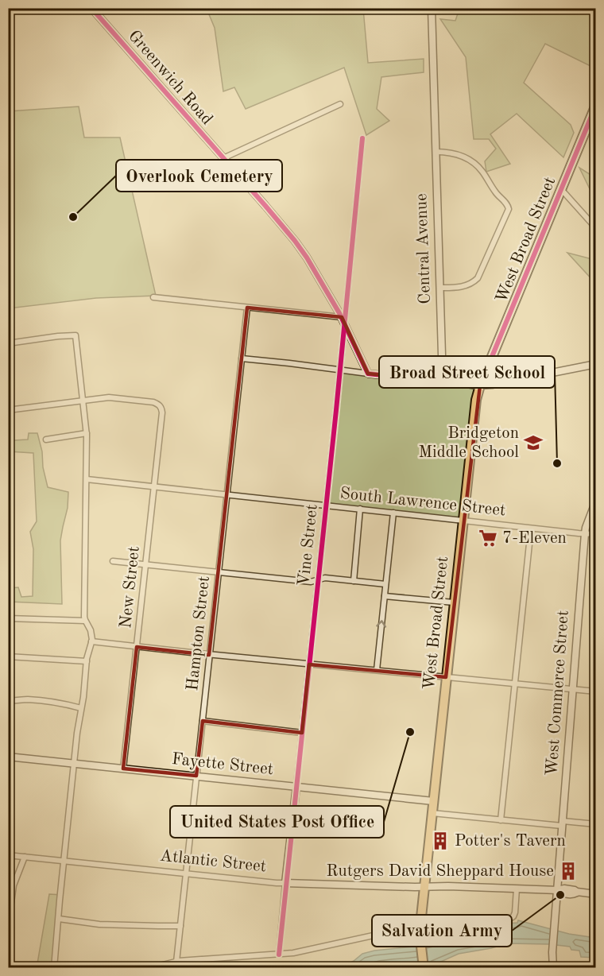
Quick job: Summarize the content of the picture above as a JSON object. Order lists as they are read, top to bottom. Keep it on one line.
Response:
{"streets":{"highway":["West Broad Street"],"main road":["Greenwich Road","Central Avenue","Vine Street","West Commerce Street","Fayette Street","Atlantic Street"],"street":["South Lawrence Street","New Street","Hampton Street"]},"crossings":[["Greenwich Road","Vine Street"],["West Broad Street","South Lawrence Street"],["West Broad Street","Fayette Street"],["West Broad Street","Atlantic Street"],["South Lawrence Street","Vine Street"],["South Lawrence Street","New Street"],["South Lawrence Street","Hampton Street"],["South Lawrence Street","West Commerce Street"],["Vine Street","Fayette Street"],["Vine Street","Atlantic Street"],["New Street","Fayette Street"],["Hampton Street","Fayette Street"],["Hampton Street","Atlantic Street"],["West Commerce Street","Atlantic Street"]],"places":{"other":["Overlook Cemetery","Broad Street School","United States Post Office","Salvation Army"],"school or university":["Bridgeton Middle School"],"supermarket":["7-Eleven"],"building":["Potter's Tavern","Rutgers David Sheppard House"]}}
